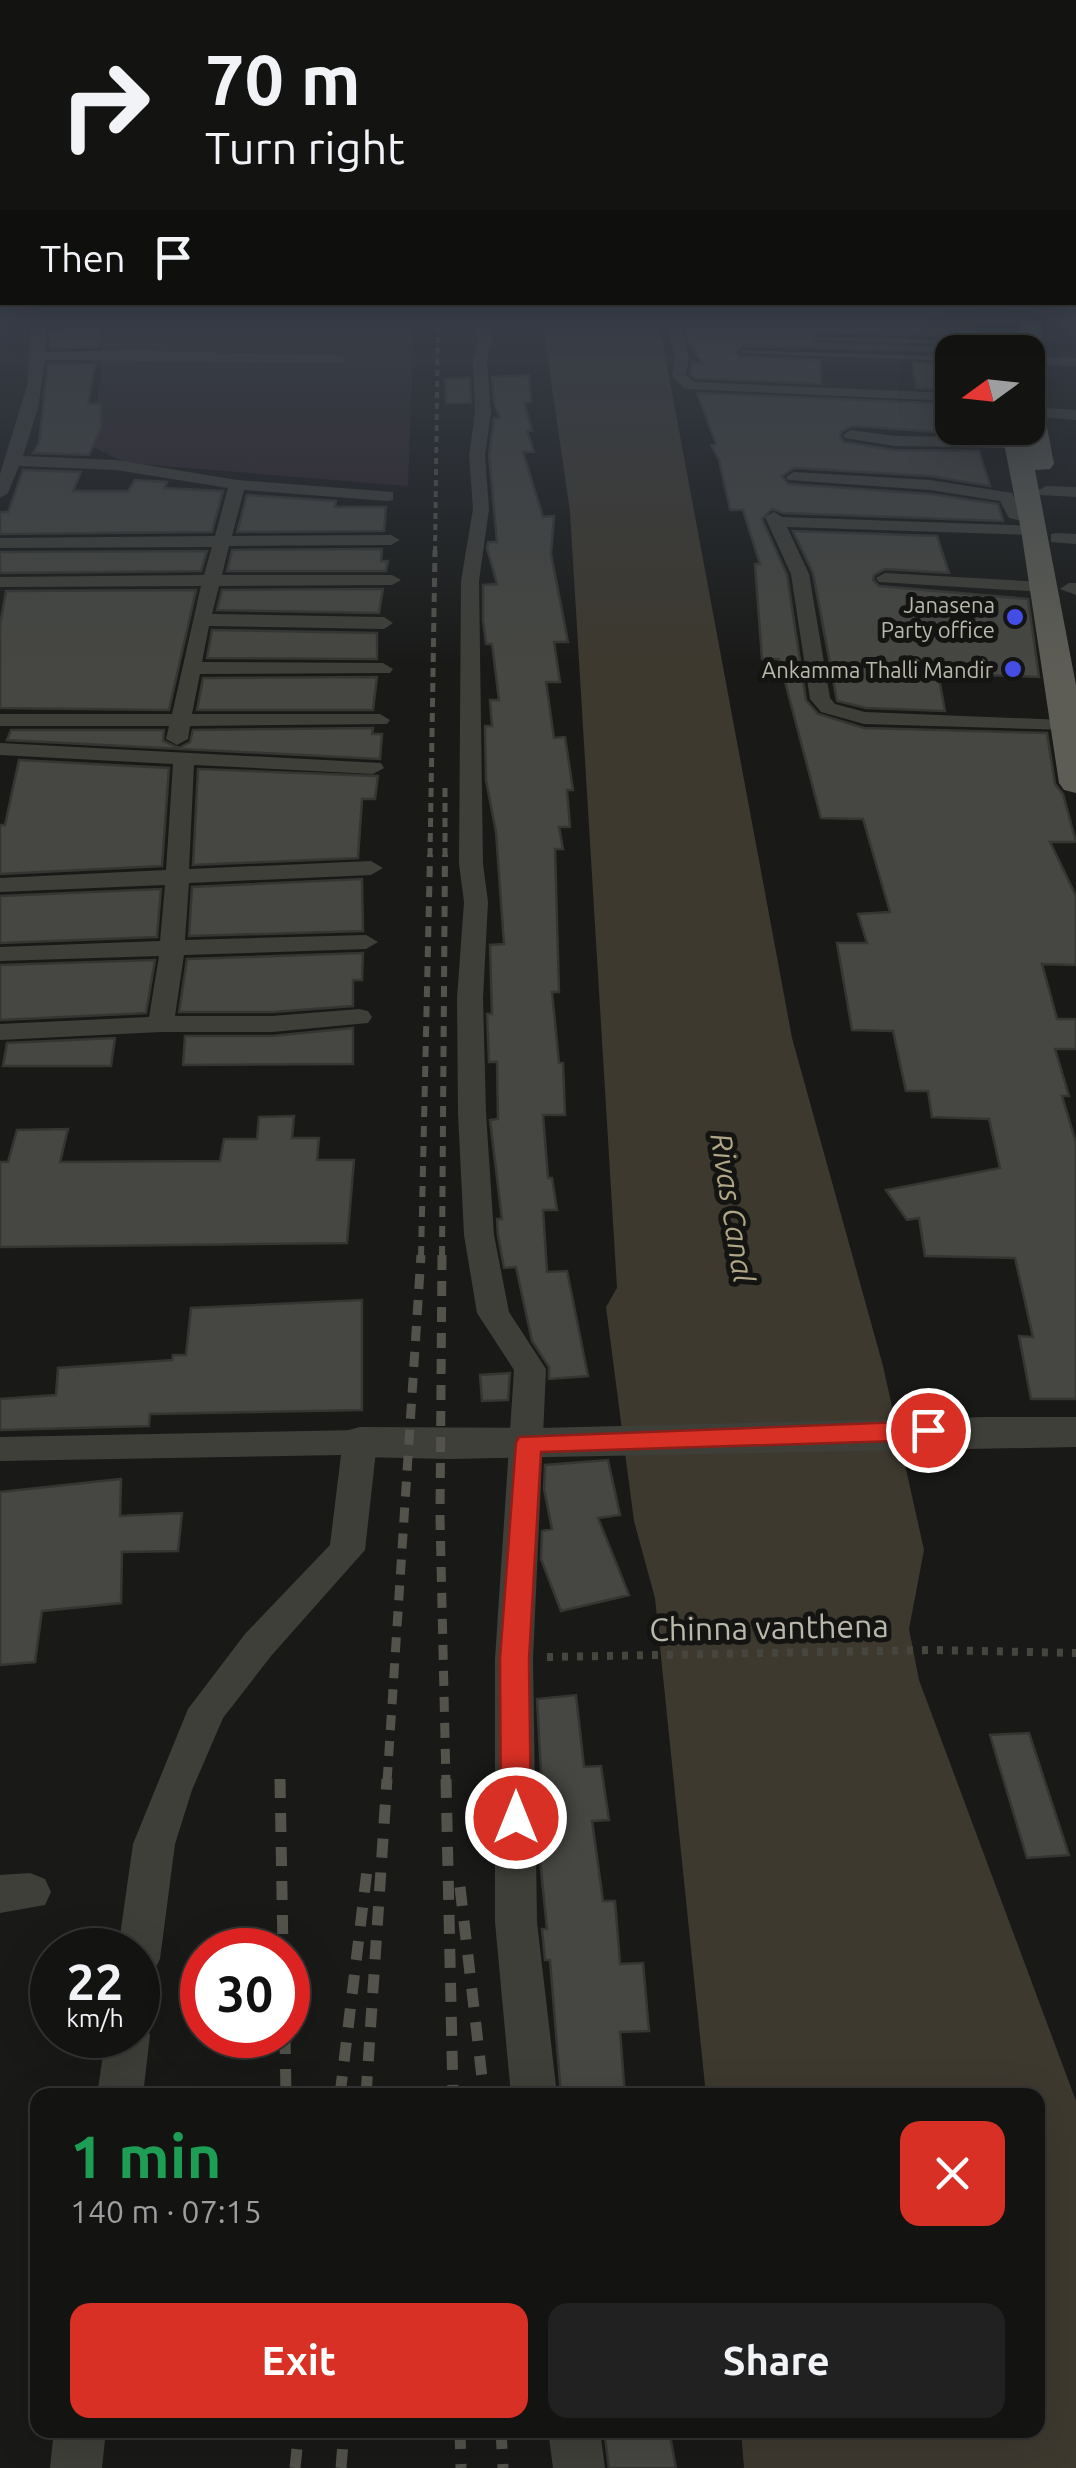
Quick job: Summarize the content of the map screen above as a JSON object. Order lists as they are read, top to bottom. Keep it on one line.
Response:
{"streets":{"path":["Chinna vanthena"]},"water":["Rivas Canal"],"places":["Janasena Party office","Ankamma Thalli Mandir"],"north":"left","page":{"turn":["70 m","Turn right"],"then":"Then","speed":"22 km/h","limit":"30","heading":["1 min","140 m · 07:15"],"buttons":["Exit","Share"]}}
